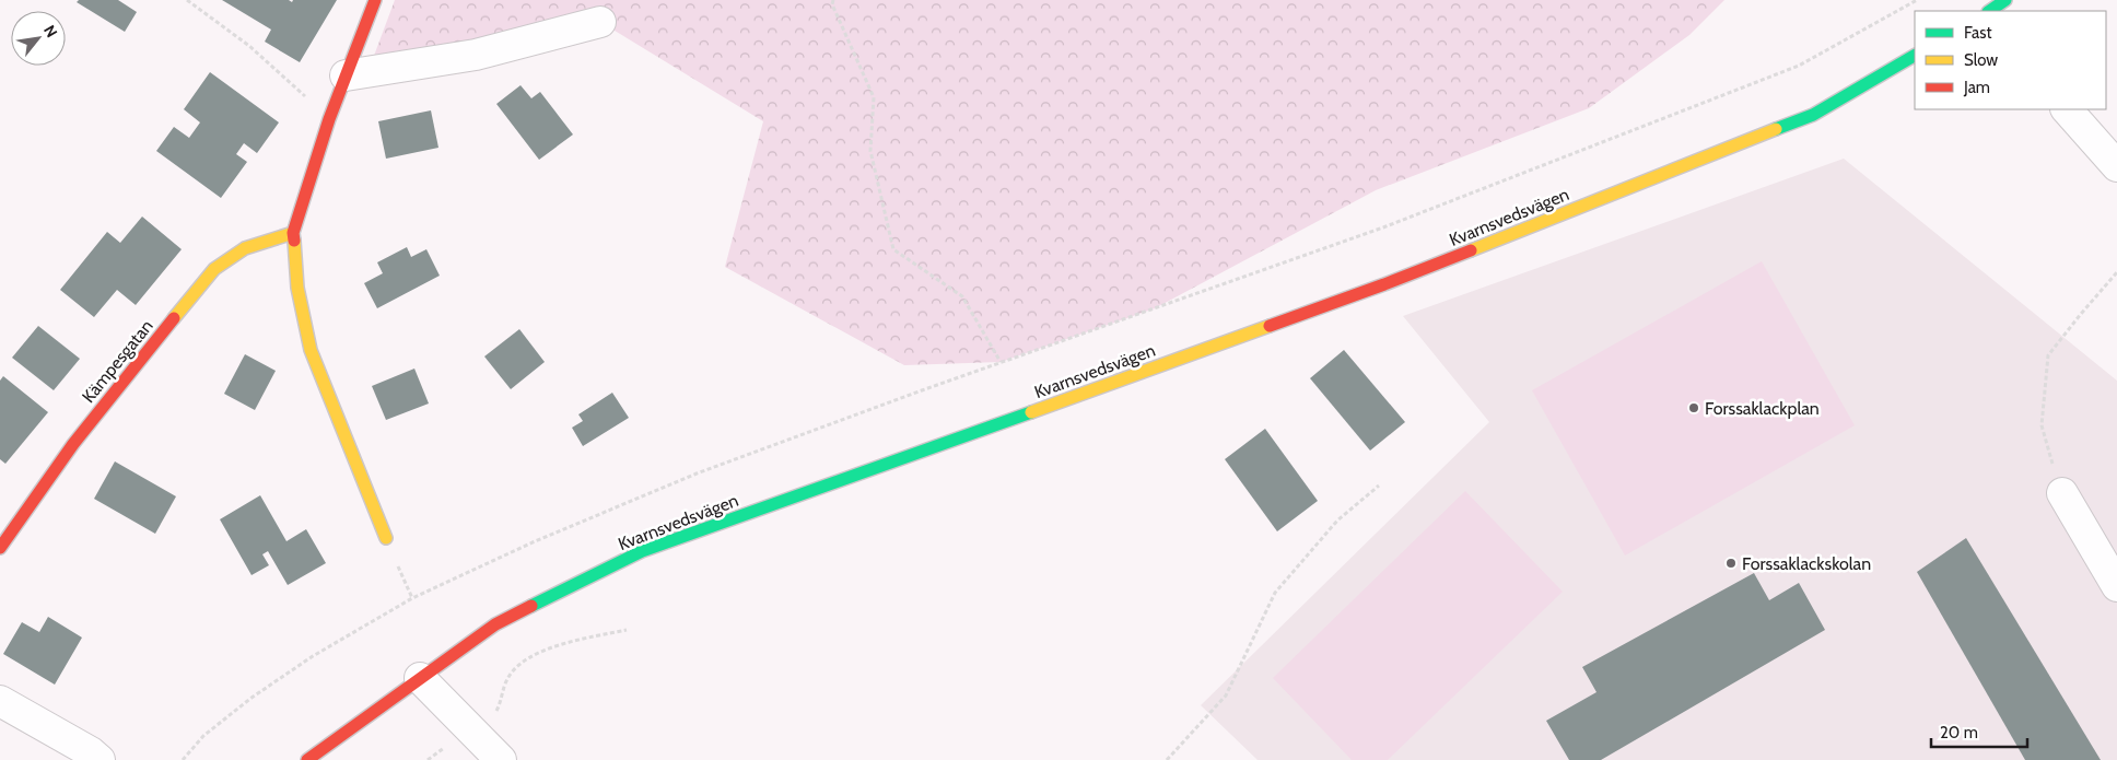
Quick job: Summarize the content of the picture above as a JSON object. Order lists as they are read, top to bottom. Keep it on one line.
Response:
{"streets":{"street":["Kvarnsvedsvägen","Kämpesgatan"]},"places":["Forssaklackplan","Forssaklackskolan"],"legend":["Fast","Slow","Jam"],"scale_bar":"20 m","north":"top right"}
